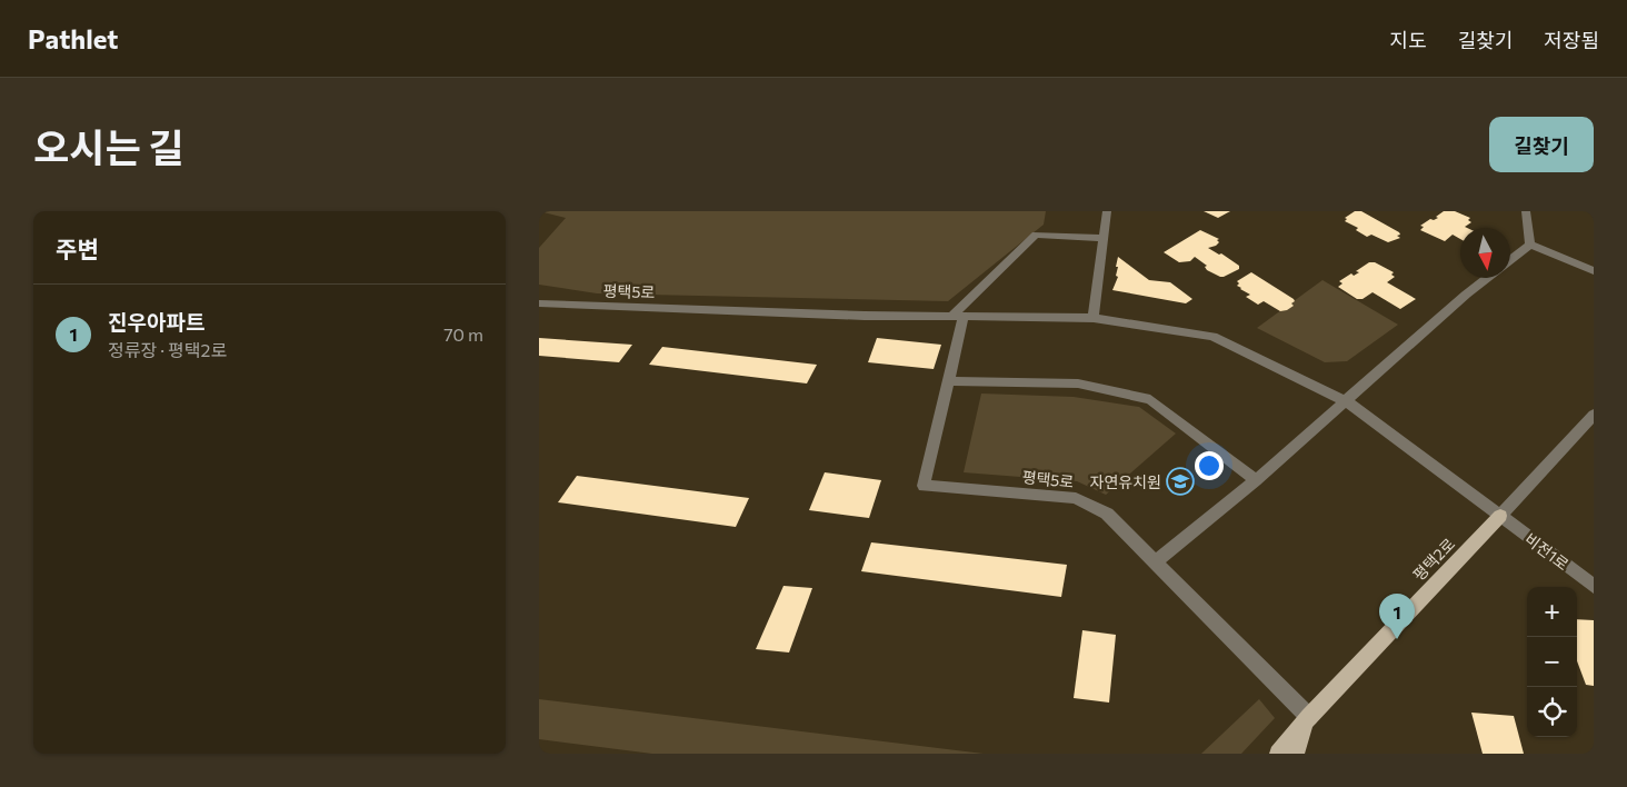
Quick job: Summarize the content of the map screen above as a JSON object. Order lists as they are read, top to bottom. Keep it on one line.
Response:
{"streets":{"main road":["평택2로"],"street":["평택5로","비전1로"]},"crossings":[["평택5로","비전1로"],["평택5로","평택2로"],["비전1로","평택2로"]],"places":{"school or university":["자연유치원"]},"north":"bottom","page":{"header":"Pathlet","nav":["지도","길찾기","저장됨"],"title":"오시는 길","buttons":"길찾기","heading":"주변","list":[{"mark":"1","name":"진우아파트","note":"정류장 · 평택2로","value":"70 m"}],"map_buttons":["+","−"],"pins":"1"}}
